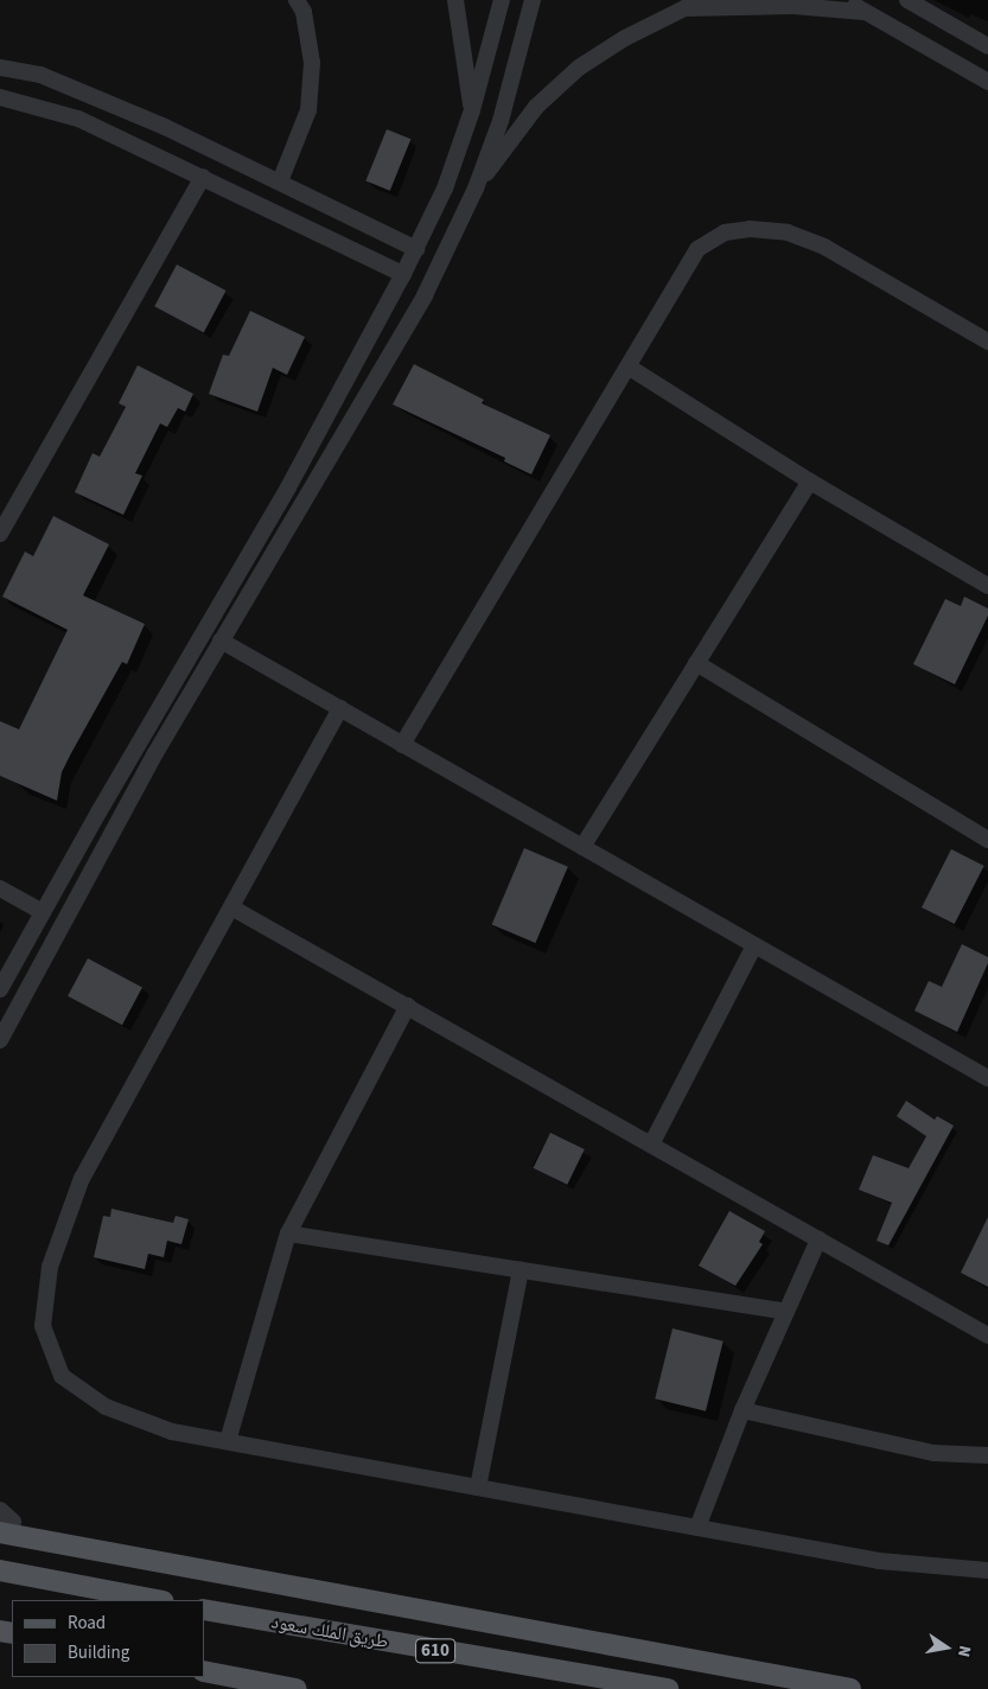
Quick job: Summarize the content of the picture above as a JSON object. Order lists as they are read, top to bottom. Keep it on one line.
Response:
{"streets":{"main road":["طريق الملك سعود","610"]},"legend":["Road","Building"],"north":"right"}
